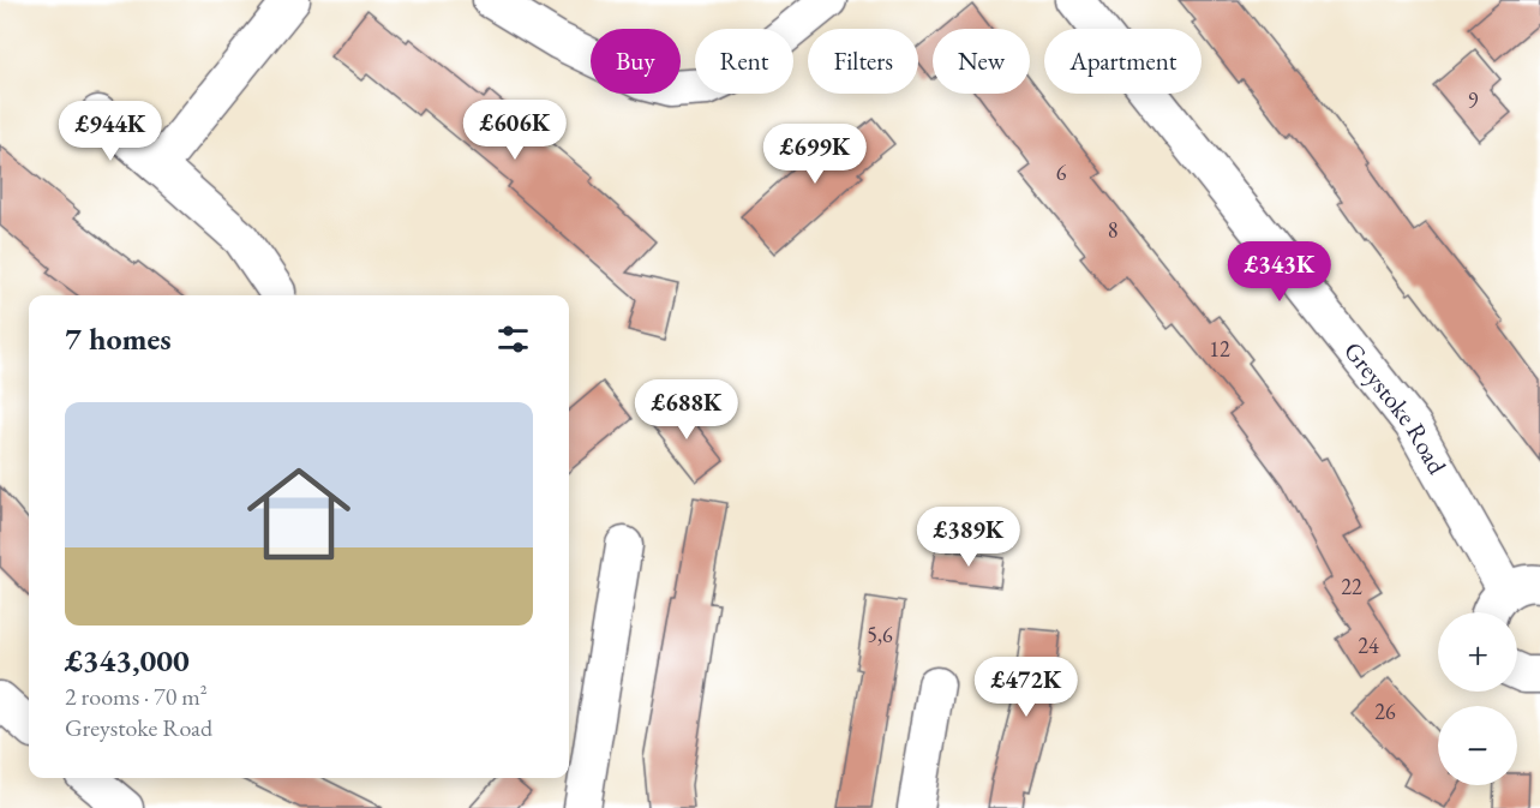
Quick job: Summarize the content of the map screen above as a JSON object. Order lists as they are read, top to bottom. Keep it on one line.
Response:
{"streets":{"street":["Greystoke Road"]},"house_numbers":["9","6","8","12","22","5,6","24","26"],"page":{"chip":["Buy","Rent","Filters","New","Apartment"],"price":["£606K","£944K","£699K","£343K","£688K","£389K","£472K"],"heading":"7 homes","list":[{"name":"£343,000","note":"2 rooms · 70 m² · Greystoke Road"}],"map_buttons":["+","−"]}}
